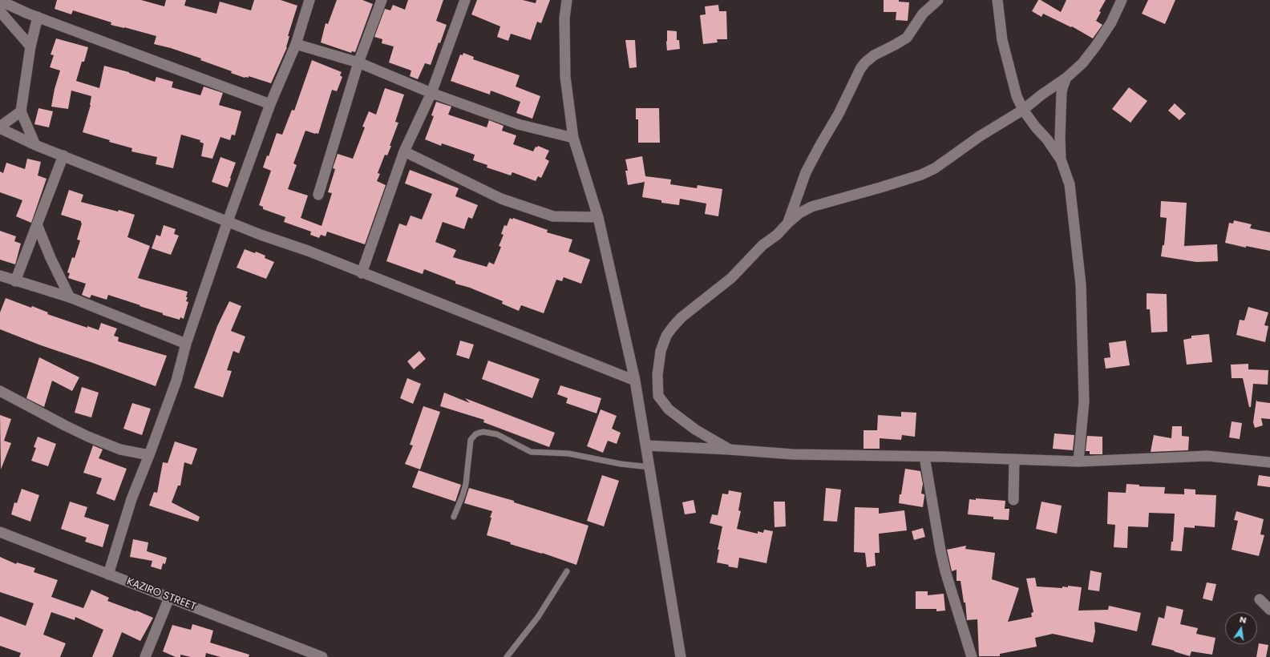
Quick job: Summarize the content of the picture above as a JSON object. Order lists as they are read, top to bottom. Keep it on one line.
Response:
{"streets":{"street":["KAZIRO STREET"]},"north":"top"}
